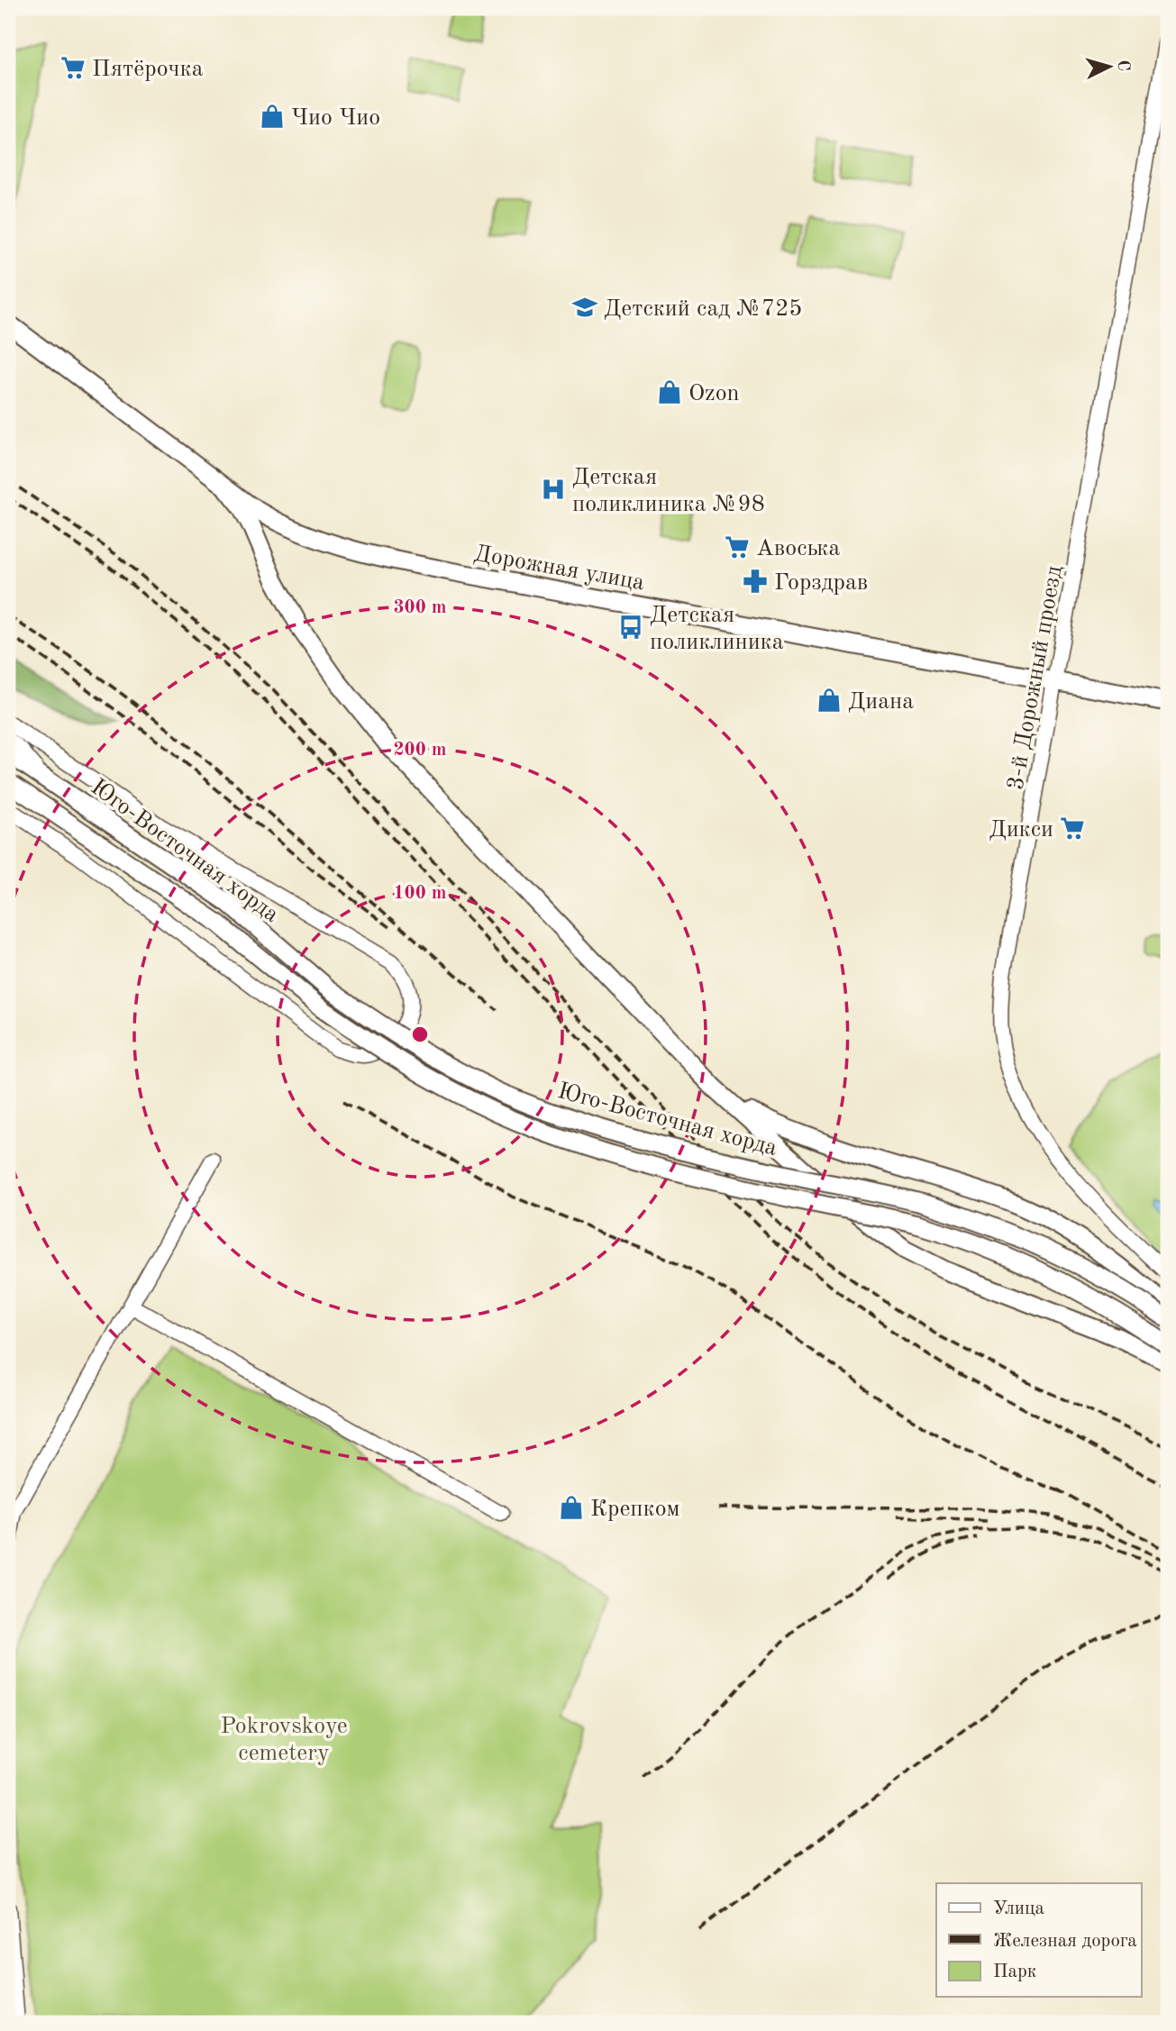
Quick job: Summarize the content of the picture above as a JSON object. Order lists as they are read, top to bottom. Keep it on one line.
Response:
{"streets":{"main road":["Дорожная улица","Юго-Восточная хорда"],"street":["3-й Дорожный проезд"]},"crossings":[["Дорожная улица","3-й Дорожный проезд"]],"parks":["Pokrovskoye cemetery"],"places":{"supermarket":["Пятёрочка","Авоська","Дикси"],"shop":["Чио Чио","Ozon","Диана","Крепком"],"school or university":["Детский сад №725"],"hospital":["Детская поликлиника №98"],"pharmacy":["Горздрав"],"bus stop":["Детская поликлиника"]},"legend":["Улица","Железная дорога","Парк"],"north":"right","rings":["300 m","200 m","100 m"]}
